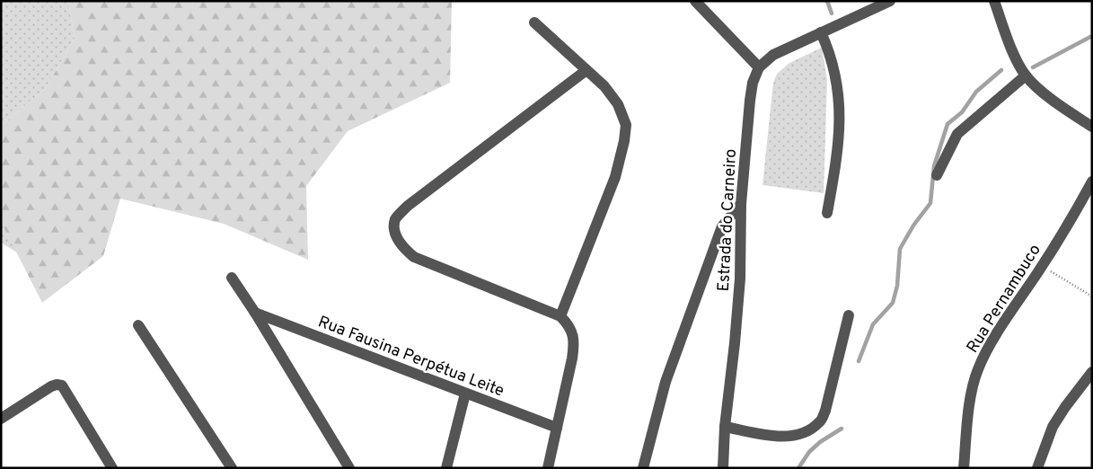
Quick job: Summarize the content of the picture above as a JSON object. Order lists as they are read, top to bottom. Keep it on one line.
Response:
{"streets":{"street":["Estrada do Carneiro","Rua Pernambuco","Rua Fausina Perpétua Leite"]}}
